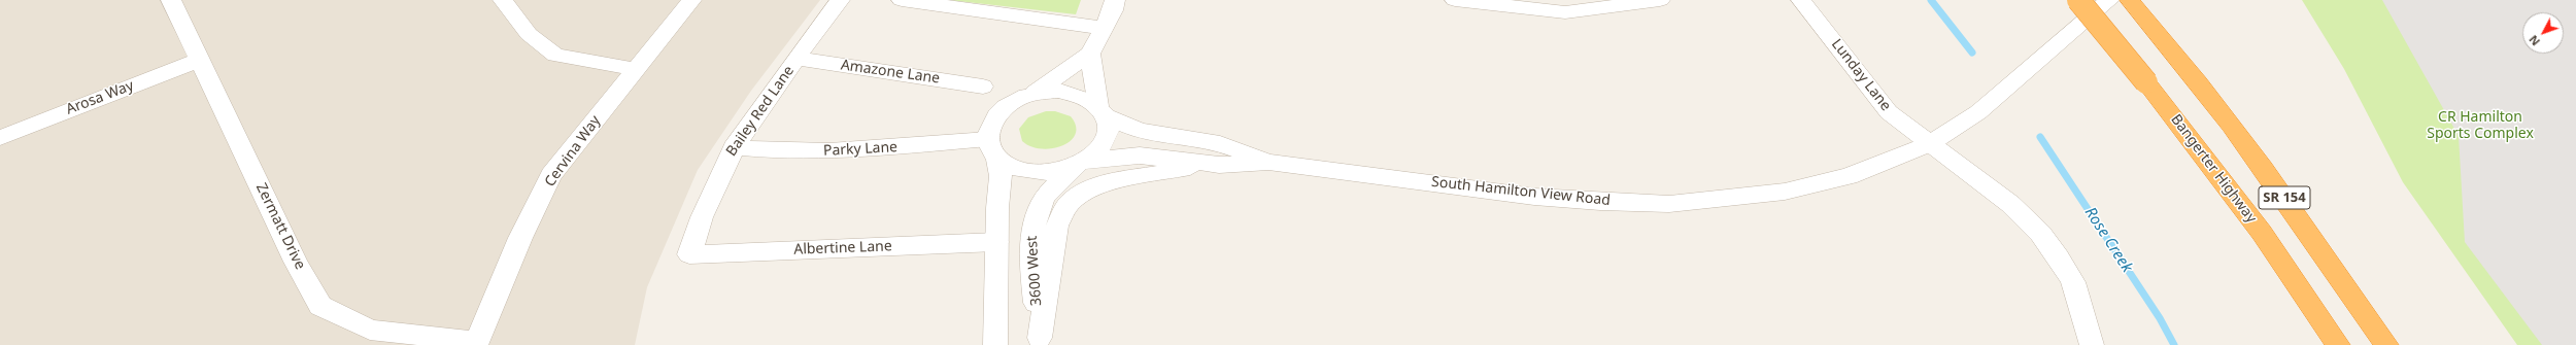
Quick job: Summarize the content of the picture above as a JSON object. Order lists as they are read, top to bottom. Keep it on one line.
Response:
{"streets":{"highway":["Bangerter Highway","SR 154"],"street":["Amazone Lane","Lunday Lane","Arosa Way","Bailey Red Lane","Parky Lane","Cervina Way","South Hamilton View Road","Zermatt Drive","Albertine Lane","3600 West"]},"crossings":[["Amazone Lane","Bailey Red Lane"],["Lunday Lane","South Hamilton View Road"],["Arosa Way","Zermatt Drive"],["Bailey Red Lane","Parky Lane"],["Bailey Red Lane","Albertine Lane"],["Parky Lane","South Hamilton View Road"],["Parky Lane","3600 West"],["Cervina Way","Zermatt Drive"],["South Hamilton View Road","3600 West"]],"water":["Rose Creek"],"parks":["CR Hamilton Sports Complex"],"north":"bottom left"}
